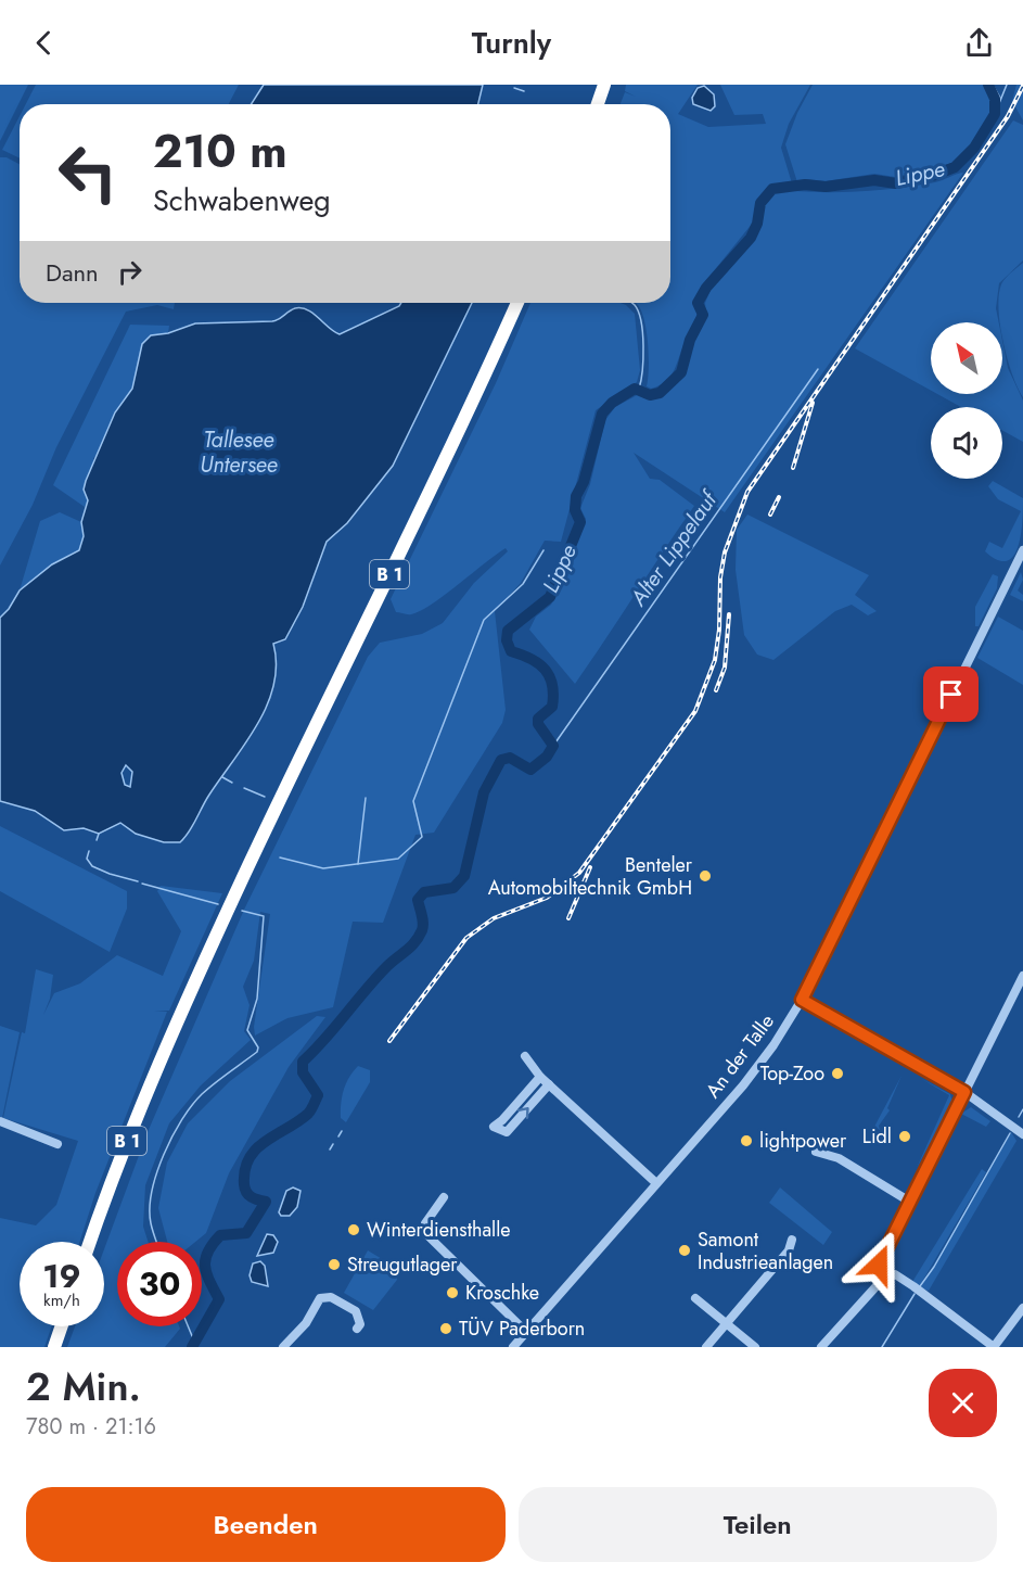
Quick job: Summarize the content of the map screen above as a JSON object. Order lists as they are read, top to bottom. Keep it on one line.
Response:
{"streets":{"highway":["B 1"],"street":["An der Talle"]},"water":["Lippe","Tallesee Untersee","Alter Lippelauf"],"places":["Benteler Automobiltechnik GmbH","Top-Zoo","Lidl","lightpower","Winterdiensthalle","Samont Industrieanlagen","Streugutlager","Kroschke","TÜV Paderborn"],"north":"top left","page":{"header":"Turnly","turn":["210 m","Schwabenweg"],"then":"Dann","speed":"19 km/h","limit":"30","heading":["2 Min.","780 m · 21:16"],"buttons":["Beenden","Teilen"]}}
